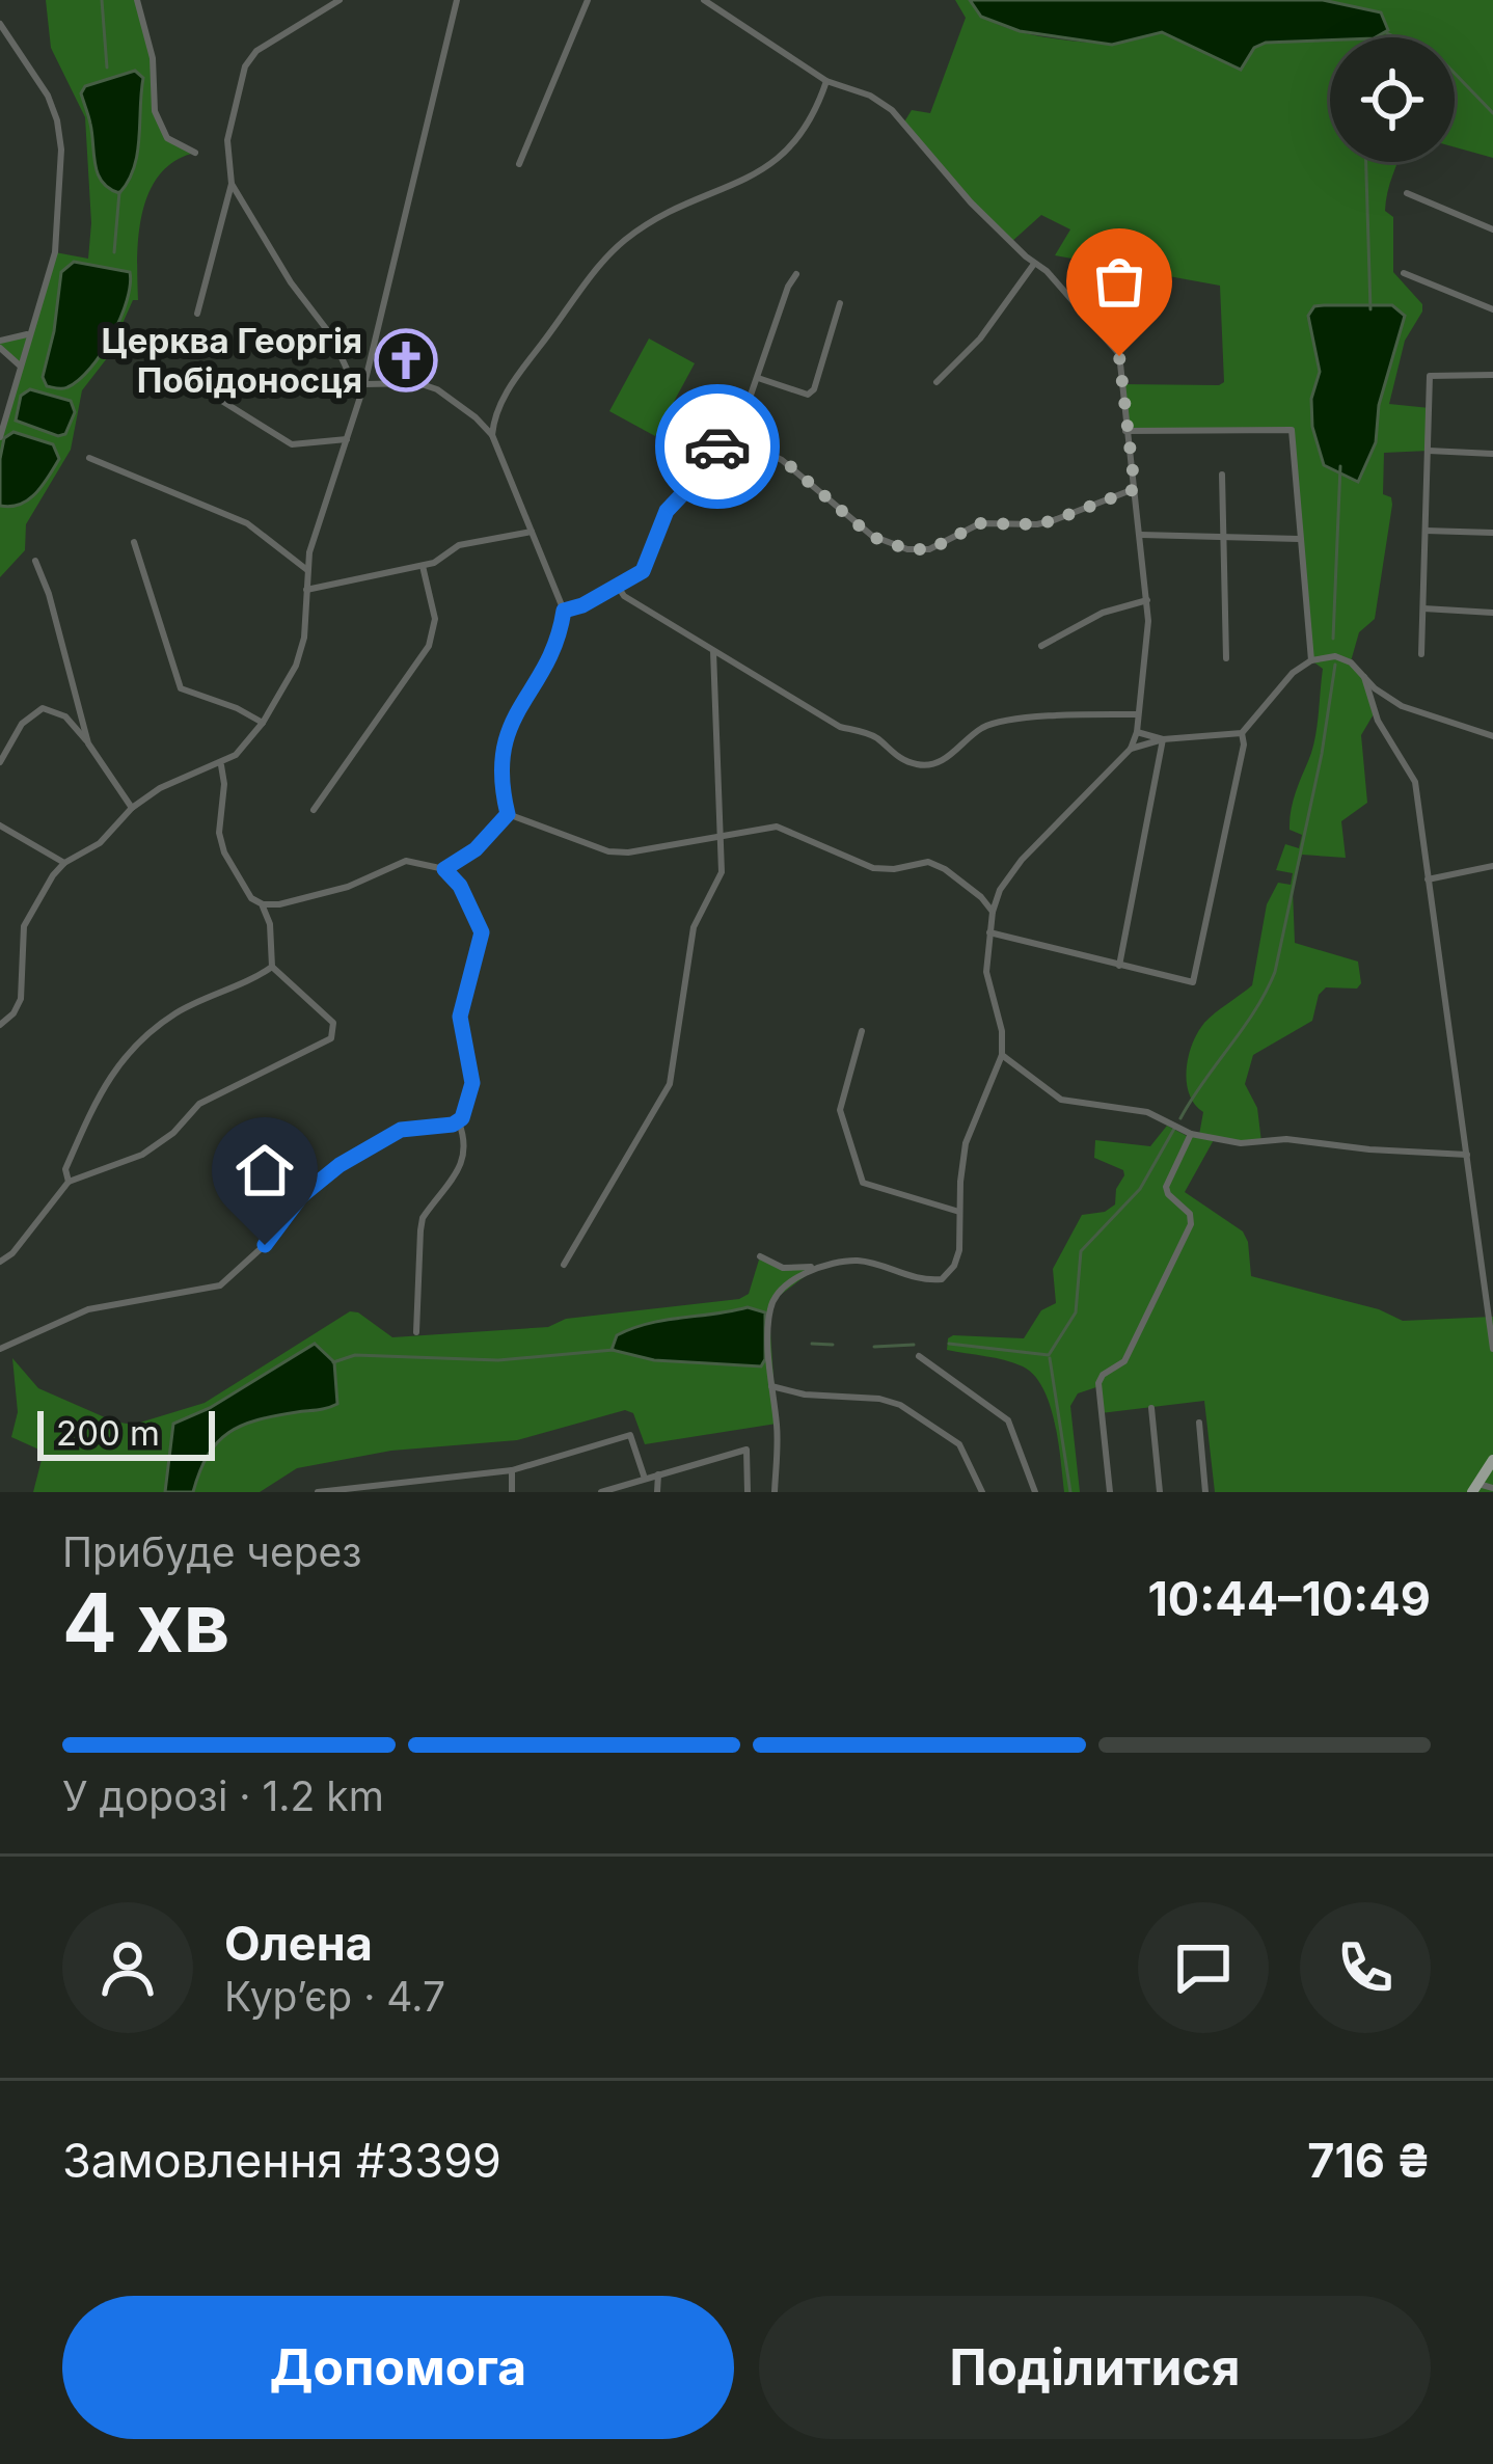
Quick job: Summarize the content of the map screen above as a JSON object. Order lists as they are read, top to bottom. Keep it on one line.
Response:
{"places":{"church":["Церква Георгія Побідоносця"]},"scale_bar":"200 m","page":{"scale":"200 m","heading":["4 хв","Прибуде через","10:44–10:49"],"panel":["Олена","Кур’єр · 4.7","Замовлення #3399","716 ₴"],"bar":"У дорозі · 1.2 km","buttons":["Допомога","Поділитися"]}}
